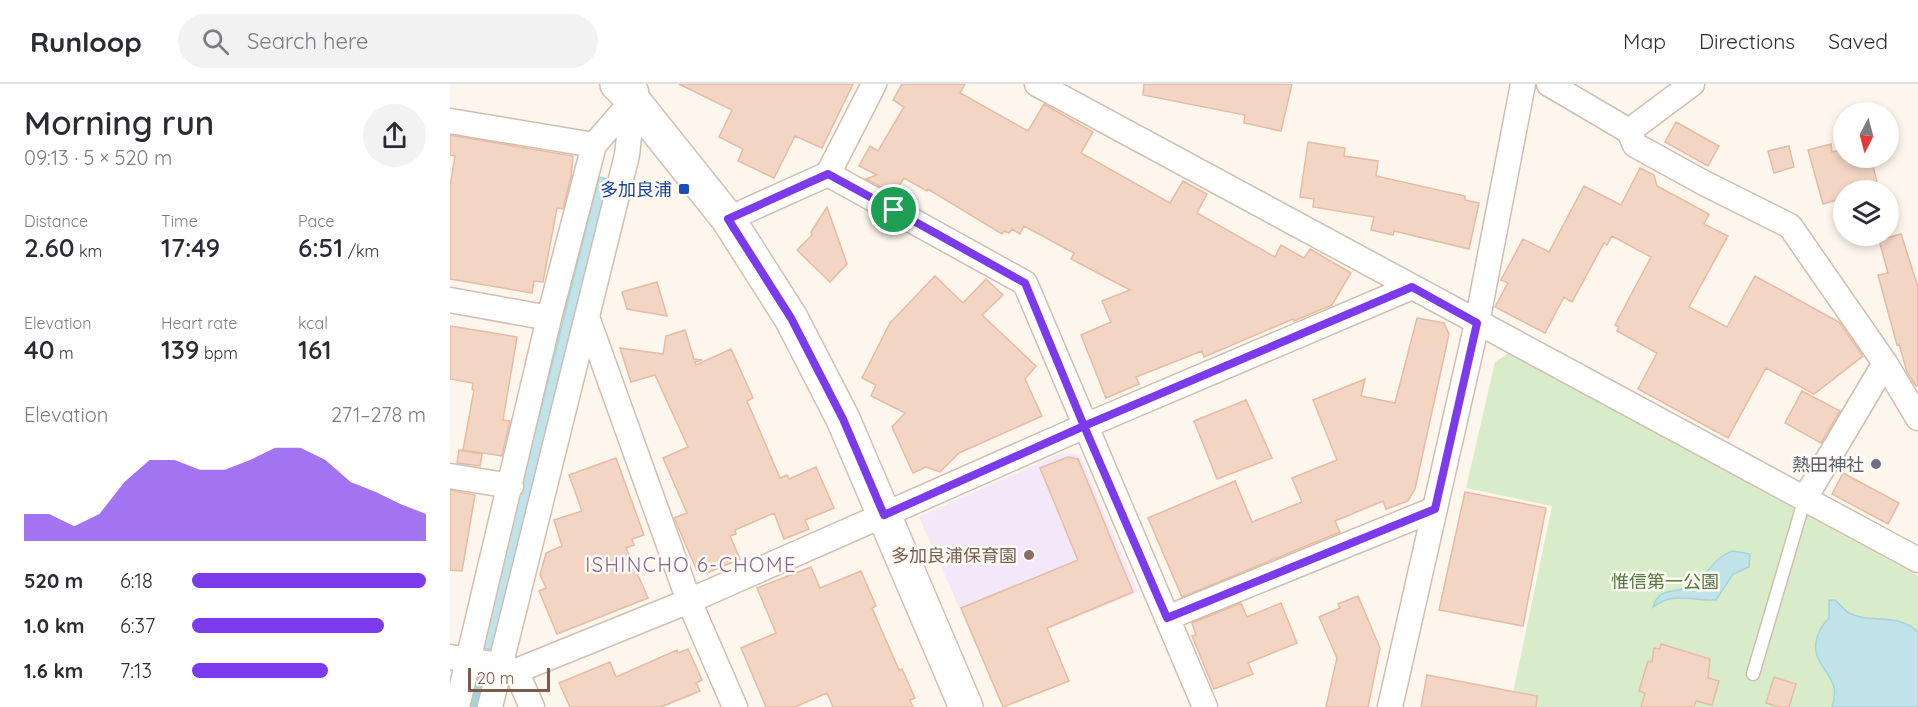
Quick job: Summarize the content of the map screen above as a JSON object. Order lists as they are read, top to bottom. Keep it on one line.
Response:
{"districts":["ISHINCHO 6-CHOME"],"parks":["惟信第一公園"],"places":{"transit":["多加良浦"],"other":["熱田神社","多加良浦保育園"]},"scale_bar":"20 m","north":"bottom","page":{"header":"Runloop","search":"Search here","nav":["Map","Directions","Saved"],"heading":["Morning run","09:13 · 5 × 520 m"],"stats":[["Distance","2.60 km"],["Time","17:49"],["Pace","6:51 /km"],["Elevation","40 m"],["Heart rate","139 bpm"],["kcal","161"]],"chart":["Elevation","271–278 m"],"list":[{"name":"520 m","note":"6:18"},{"name":"1.0 km","note":"6:37"},{"name":"1.6 km","note":"7:13"}],"scale":"20 m"}}
